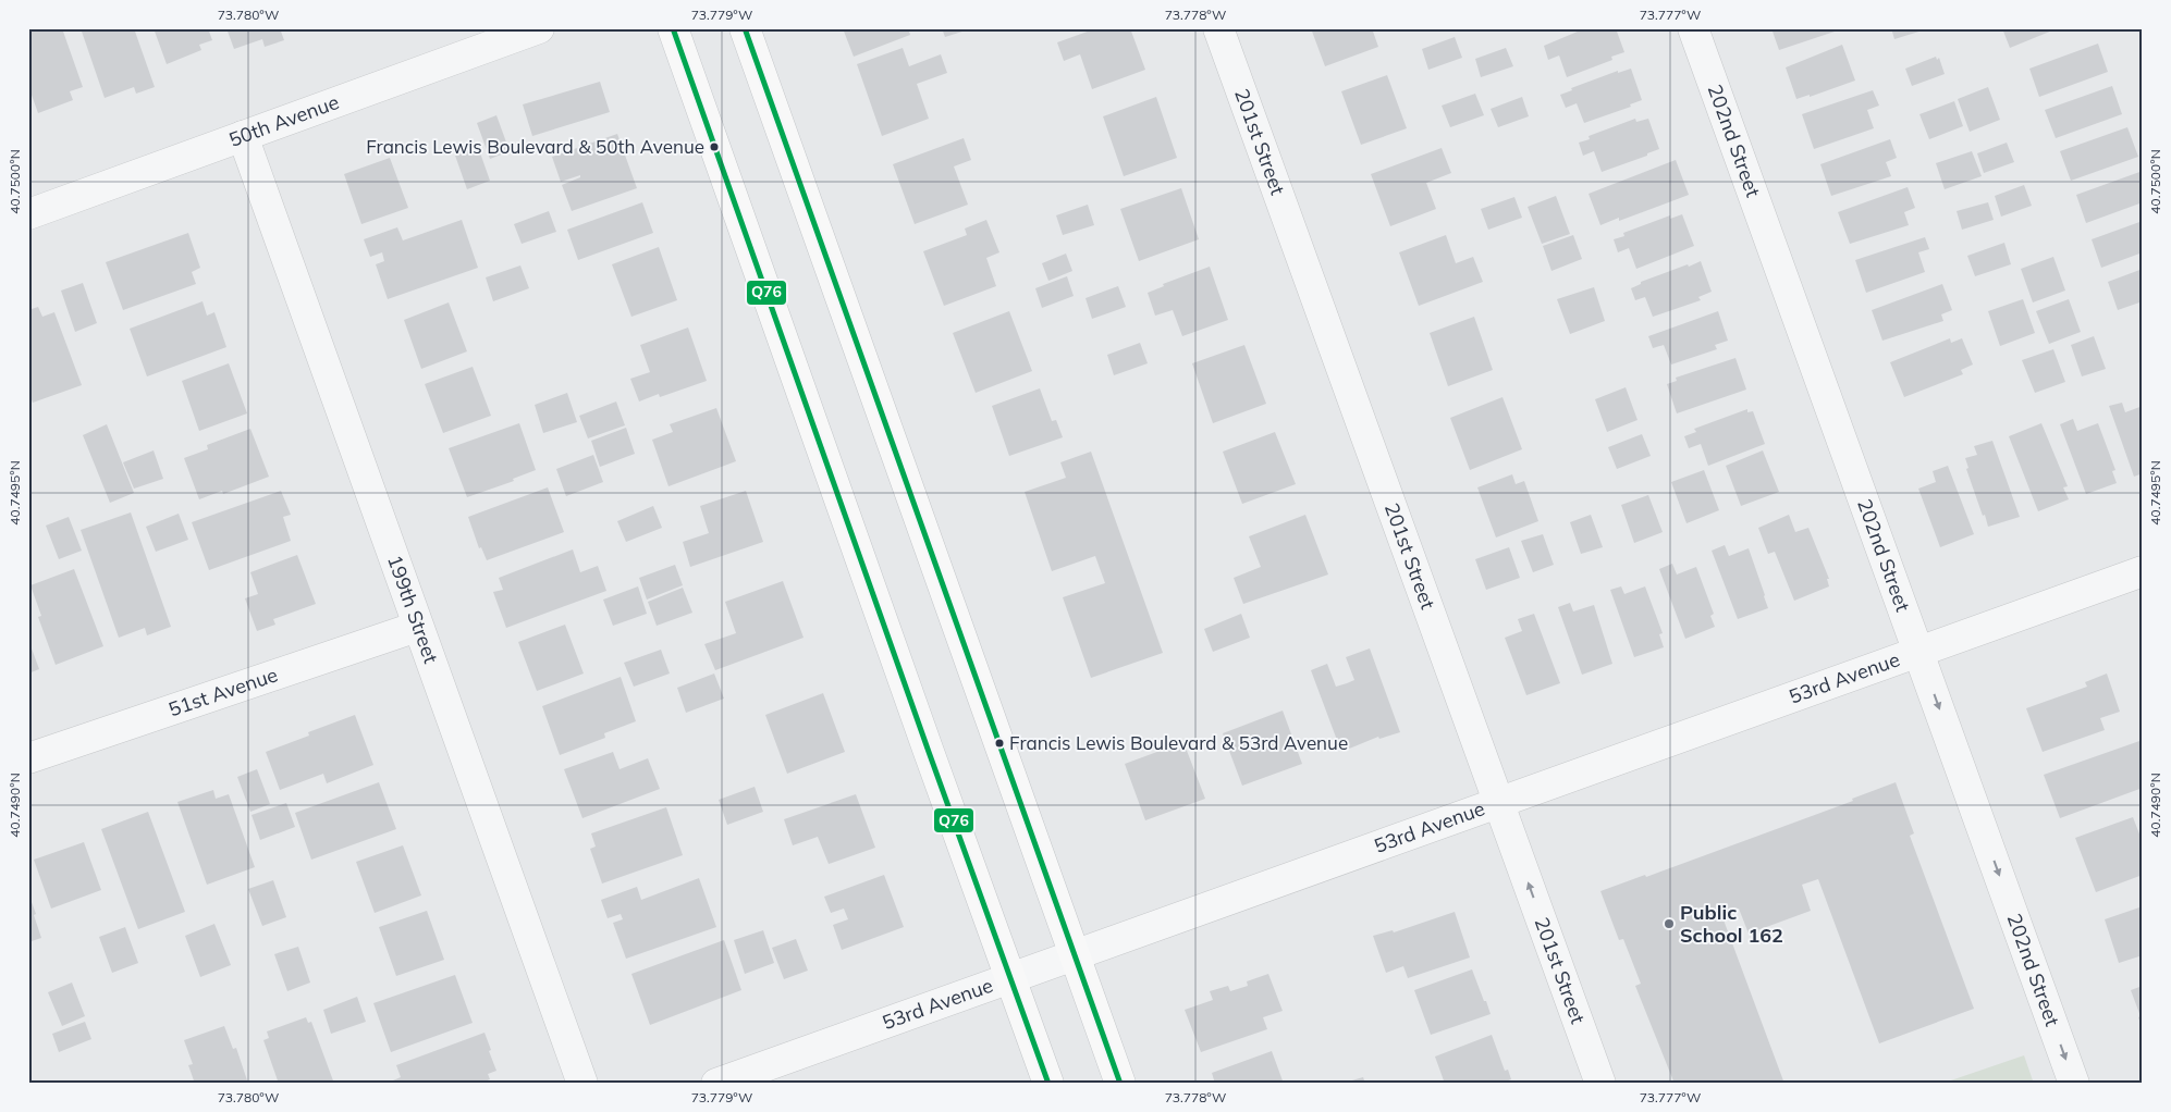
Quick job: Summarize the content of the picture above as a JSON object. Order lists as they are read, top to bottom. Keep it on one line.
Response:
{"streets":{"street":["50th Avenue","201st Street","202nd Street","199th Street","53rd Avenue","51st Avenue"]},"crossings":[["50th Avenue","199th Street"],["201st Street","53rd Avenue"],["202nd Street","53rd Avenue"],["199th Street","51st Avenue"]],"one_way":["202nd Street"],"places":["Francis Lewis Boulevard & 50th Avenue","Francis Lewis Boulevard & 53rd Avenue","Public School 162"],"lines":["transit line Q76"],"coordinates":["73.780°W","73.779°W","73.778°W","73.777°W","40.7500°N","40.7495°N","40.7490°N"]}
